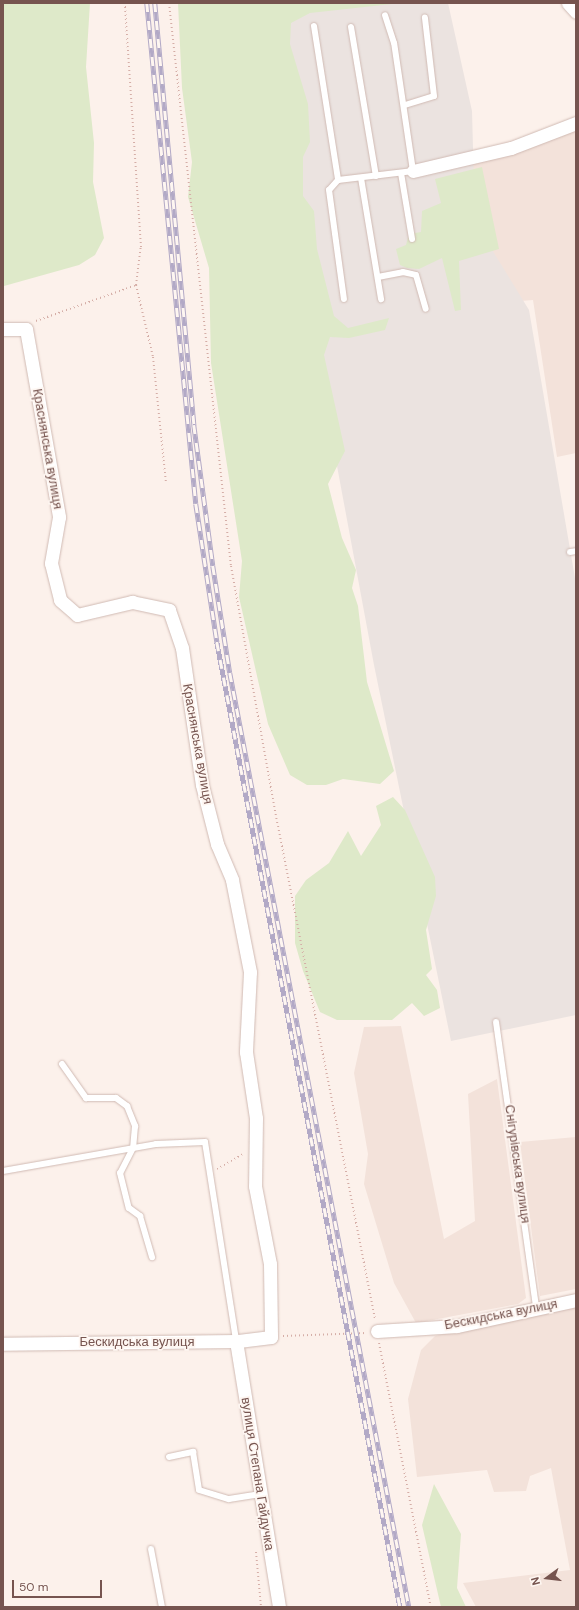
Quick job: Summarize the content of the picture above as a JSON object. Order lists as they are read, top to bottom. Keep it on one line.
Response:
{"streets":{"street":["Краснянська вулиця","Бескидська вулиця","вулиця Степана Гайдучка"],"lane":["Снігурівська вулиця"]},"crossings":[["Краснянська вулиця","Бескидська вулиця"],["Снігурівська вулиця","Бескидська вулиця"],["Бескидська вулиця","вулиця Степана Гайдучка"]],"scale_bar":"50 m","north":"left"}
